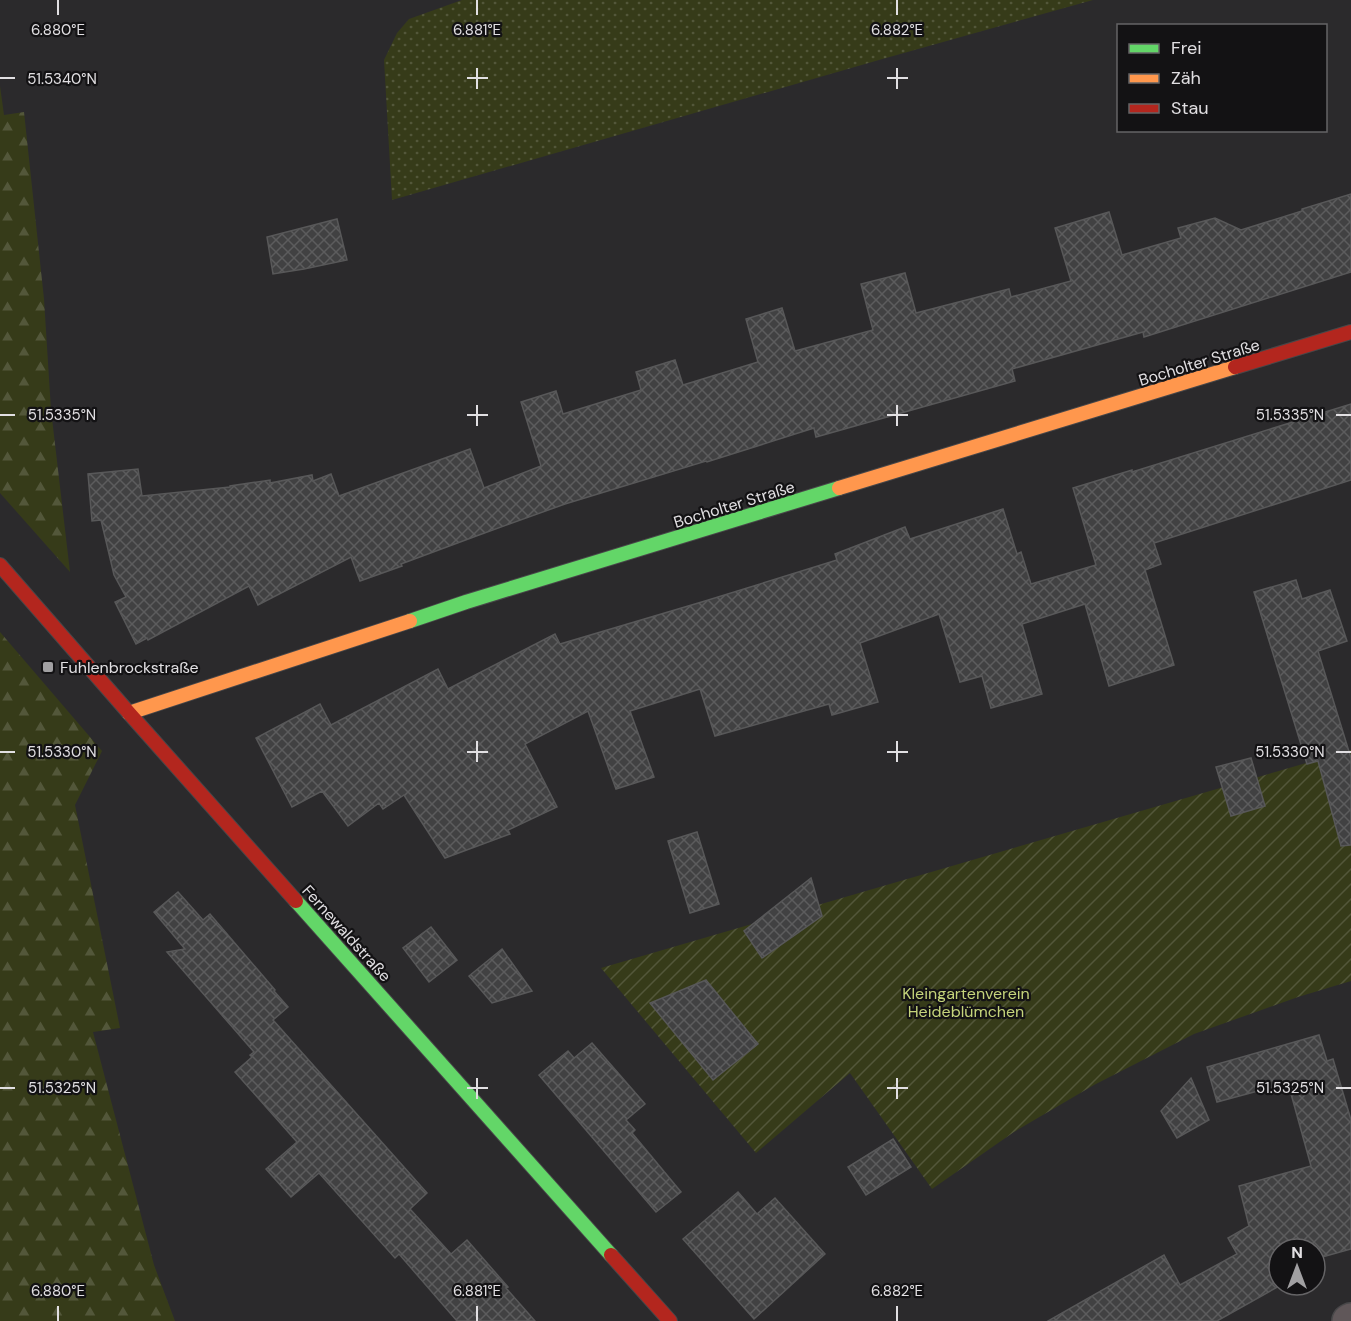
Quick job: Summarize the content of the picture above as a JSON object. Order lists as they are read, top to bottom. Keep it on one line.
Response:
{"streets":{"street":["Bocholter Straße","Fernewaldstraße"]},"crossings":[["Bocholter Straße","Fernewaldstraße"]],"parks":["Kleingartenverein Heideblümchen"],"places":{"transit":["Fuhlenbrockstraße"]},"legend":["Frei","Zäh","Stau"],"north":"top","coordinates":["6.880°E","6.881°E","6.882°E","51.5340°N","51.5335°N","51.5330°N","51.5325°N"]}
